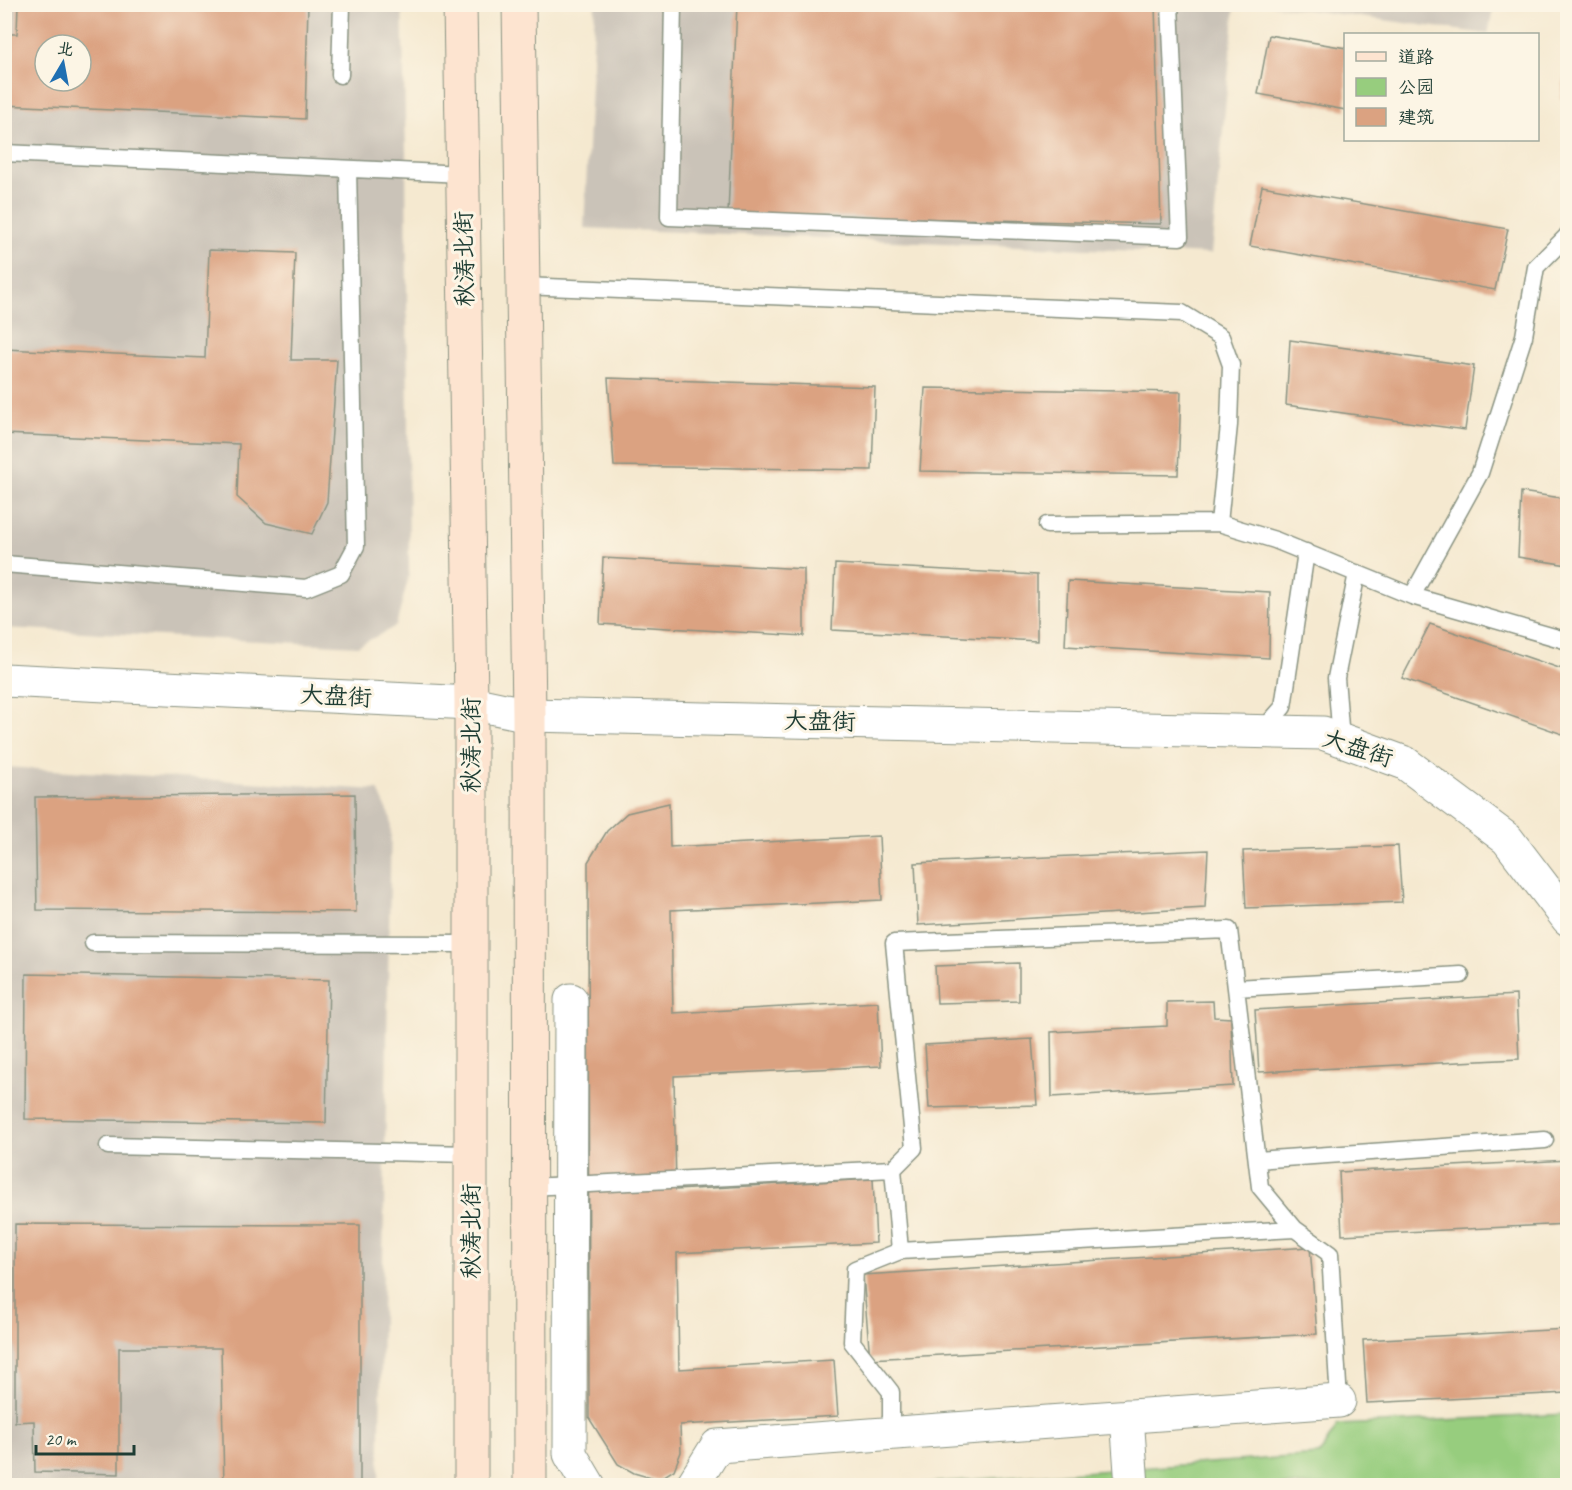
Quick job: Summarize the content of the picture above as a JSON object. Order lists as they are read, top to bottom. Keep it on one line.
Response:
{"streets":{"main road":["秋涛北街"],"street":["大盘街"]},"crossings":[["秋涛北街","大盘街"]],"legend":["道路","公园","建筑"],"scale_bar":"20 m","north":"top"}
